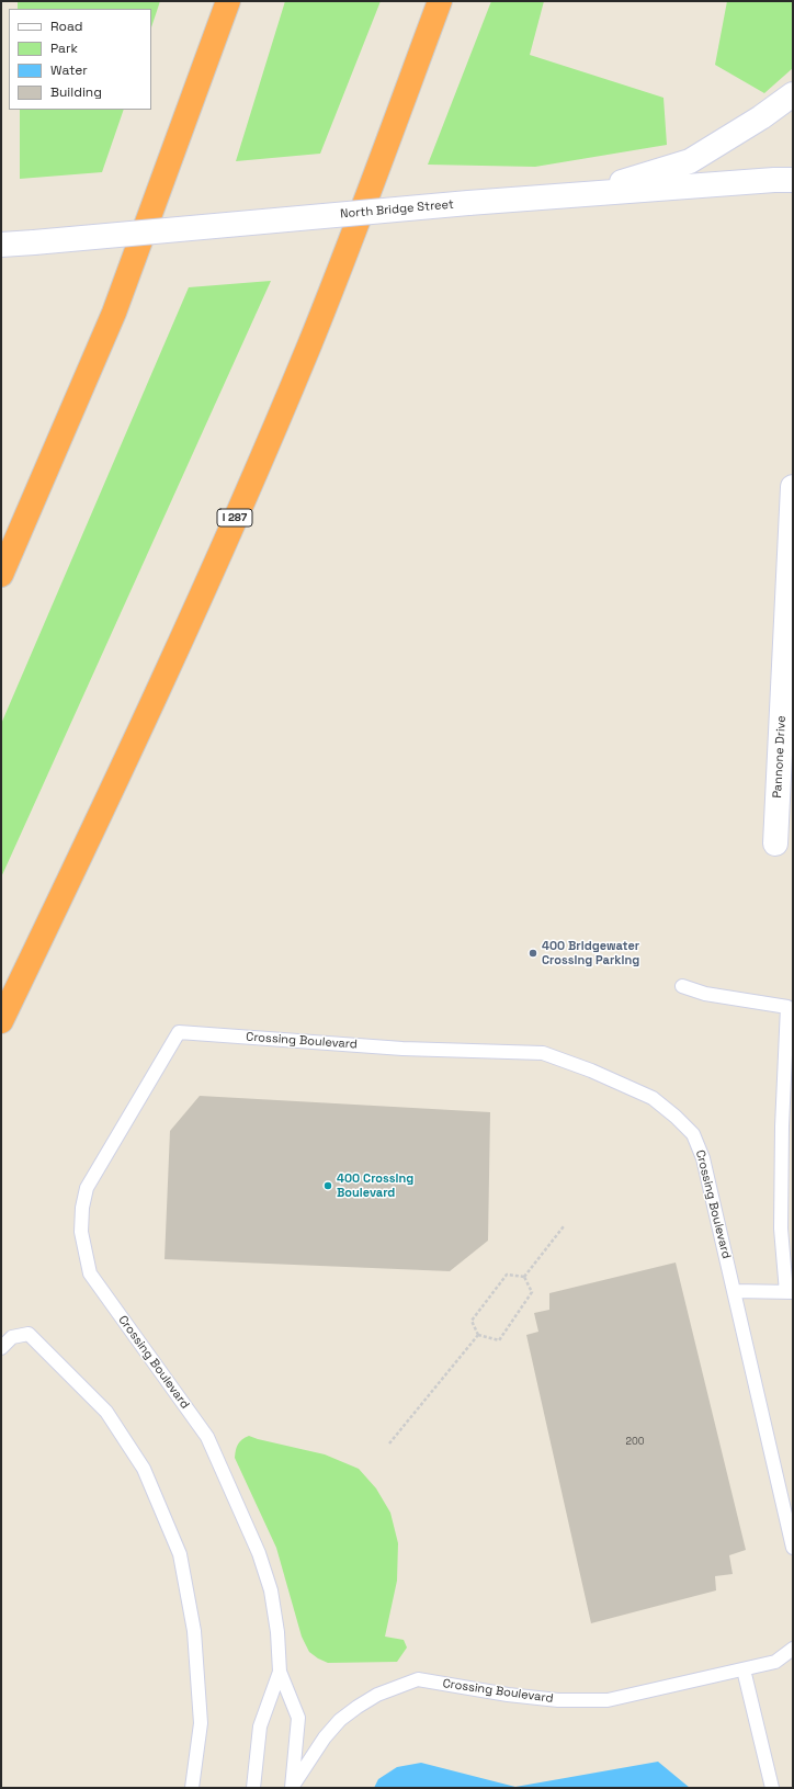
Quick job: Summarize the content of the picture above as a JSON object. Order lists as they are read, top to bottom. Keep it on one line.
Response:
{"streets":{"highway":["I 287"],"street":["North Bridge Street","Pannone Drive"],"lane":["Crossing Boulevard"]},"places":["400 Bridgewater Crossing Parking","400 Crossing Boulevard"],"house_numbers":["200"],"legend":["Road","Park","Water","Building"]}
